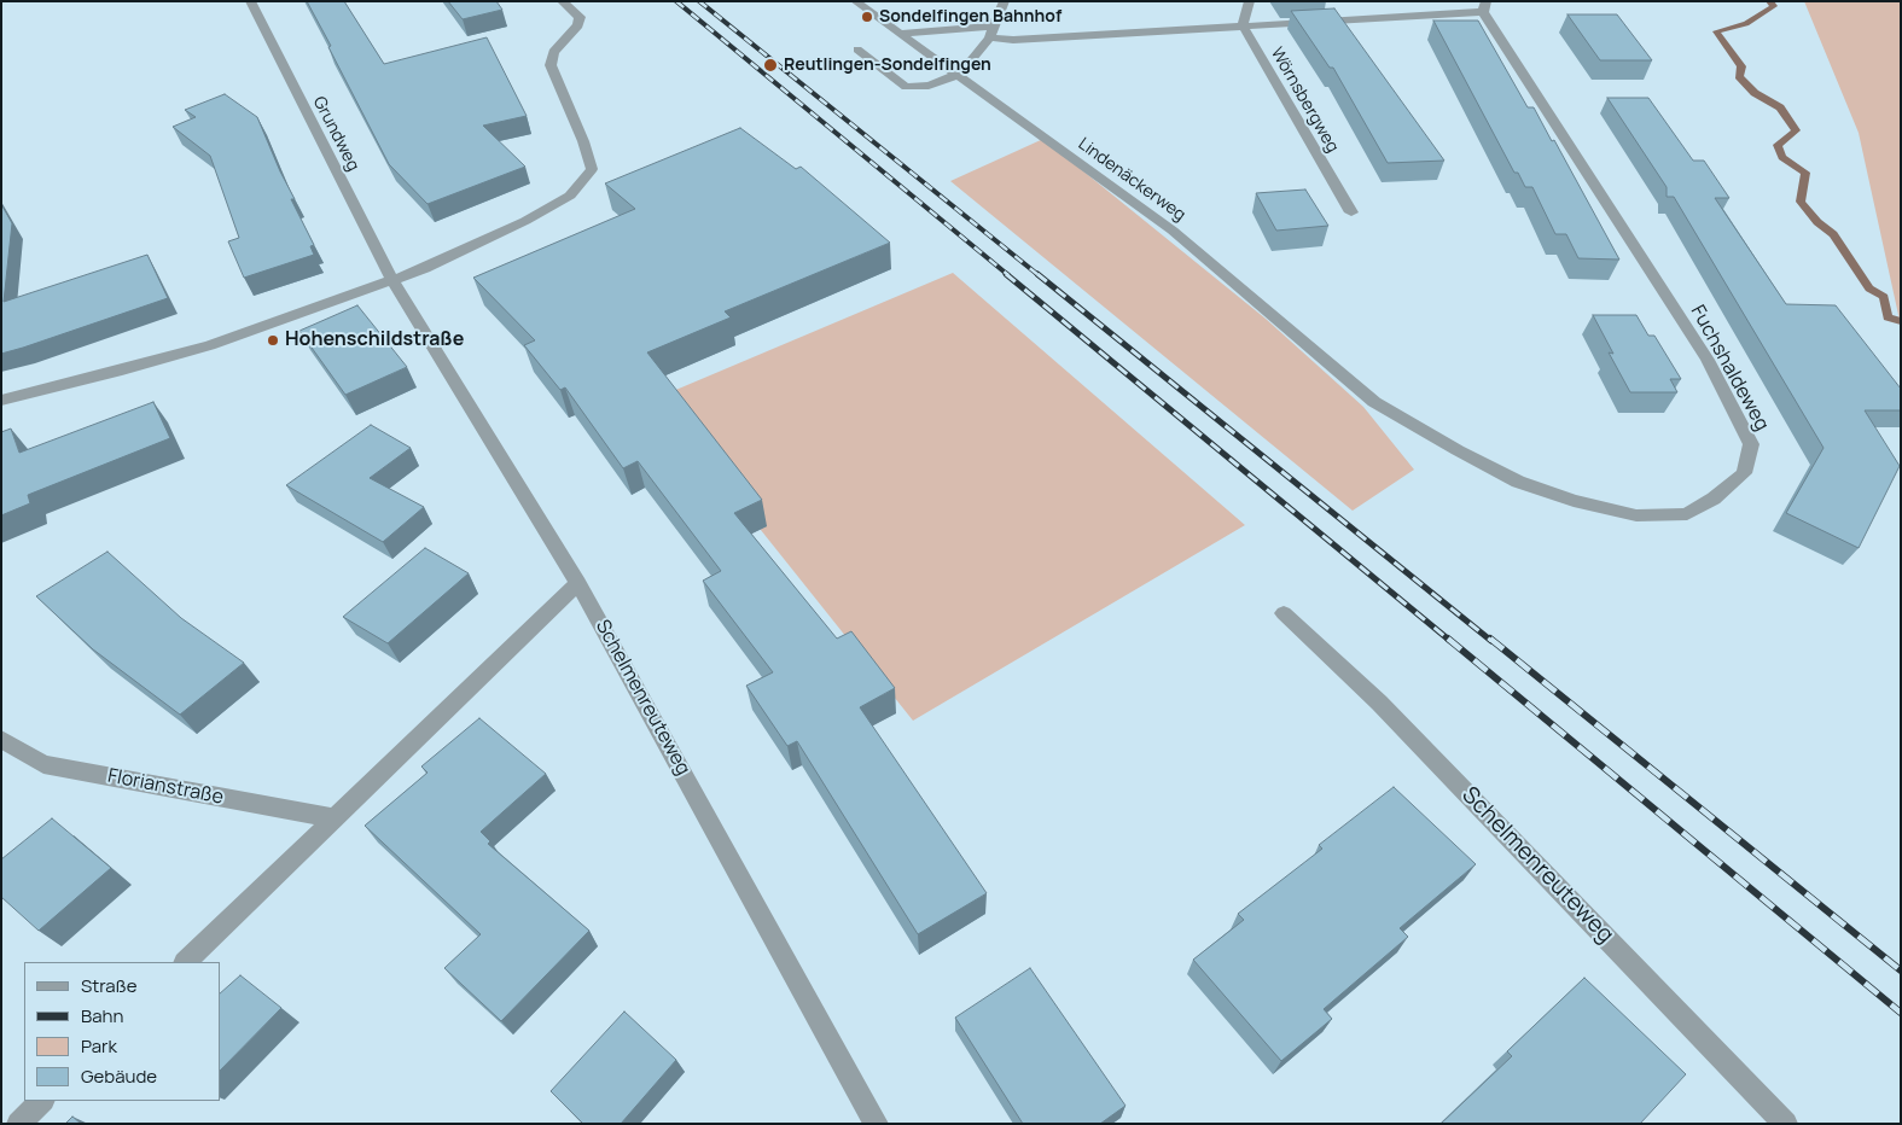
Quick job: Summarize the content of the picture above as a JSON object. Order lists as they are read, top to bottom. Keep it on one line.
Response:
{"streets":{"street":["Wörnsbergweg","Grundweg","Lindenäckerweg","Fuchshaldeweg","Schelmenreuteweg","Florianstraße"]},"crossings":[["Grundweg","Schelmenreuteweg"],["Lindenäckerweg","Fuchshaldeweg"]],"places":["Sondelfingen Bahnhof","Reutlingen-Sondelfingen","Hohenschildstraße"],"legend":["Straße","Bahn","Park","Gebäude"]}
